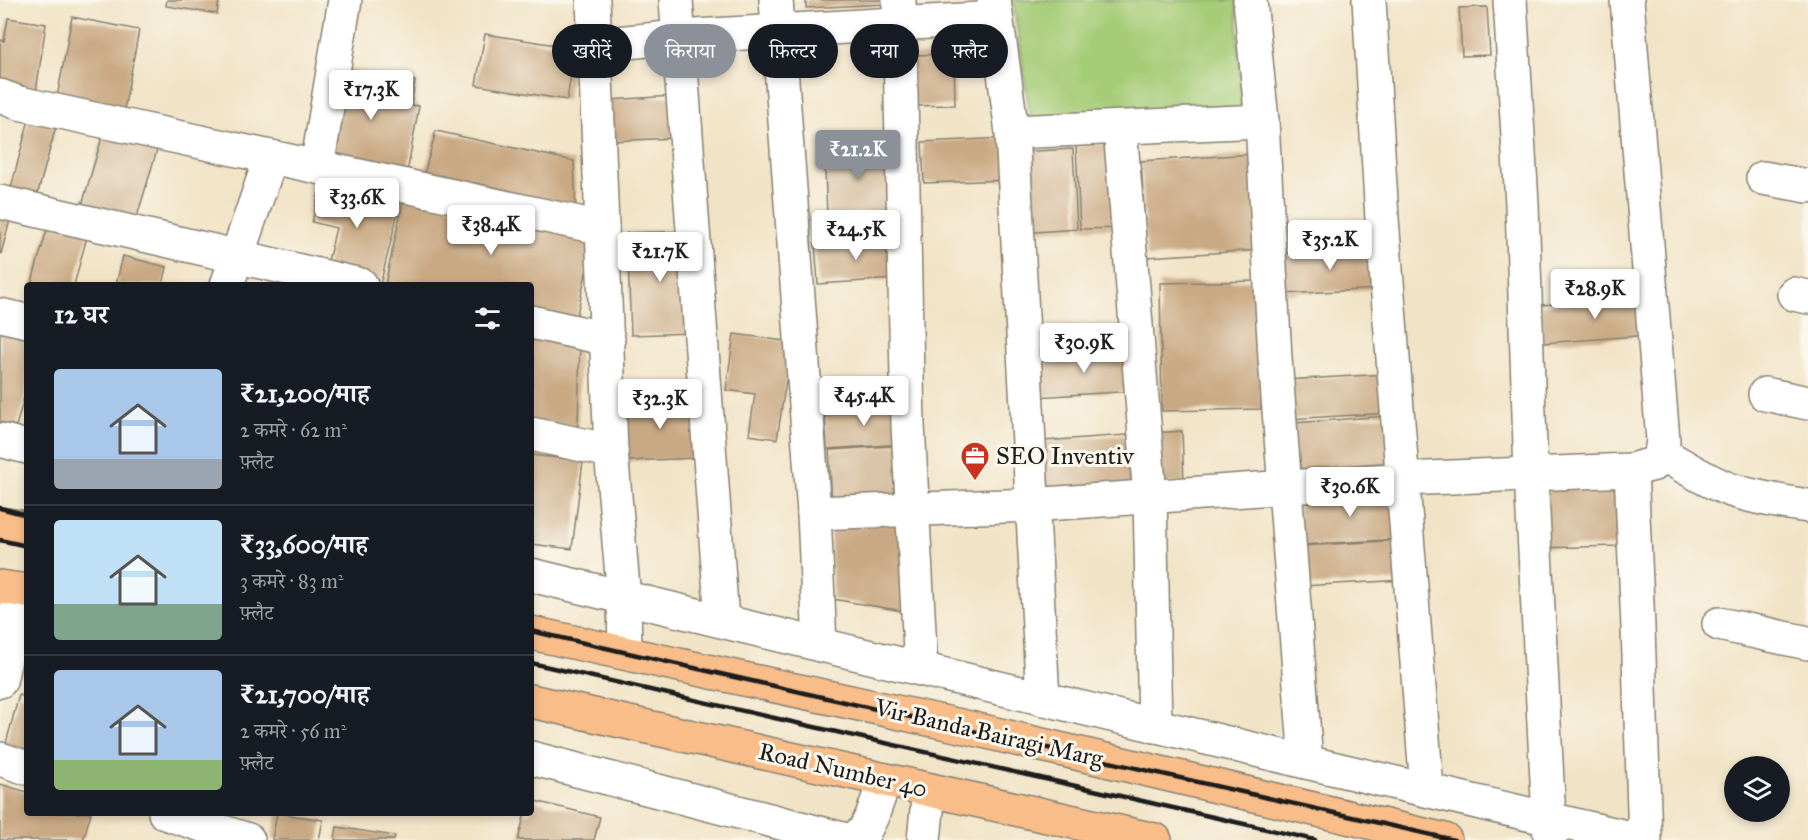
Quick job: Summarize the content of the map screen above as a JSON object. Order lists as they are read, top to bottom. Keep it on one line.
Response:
{"streets":{"main road":["Vir Banda Bairagi Marg","Road Number 40"]},"places":{"office":["SEO Inventiv"]},"page":{"chip":["खरीदें","किराया","फ़िल्टर","नया","फ़्लैट"],"price":["₹17.3K","₹21.2K","₹33.6K","₹38.4K","₹24.5K","₹35.2K","₹21.7K","₹28.9K","₹30.9K","₹45.4K","₹32.3K","₹30.6K"],"heading":"12 घर","list":[{"name":"₹21,200/माह","note":"2 कमरे · 62 m² · फ़्लैट"},{"name":"₹33,600/माह","note":"3 कमरे · 83 m² · फ़्लैट"},{"name":"₹21,700/माह","note":"2 कमरे · 56 m² · फ़्लैट"}]}}
